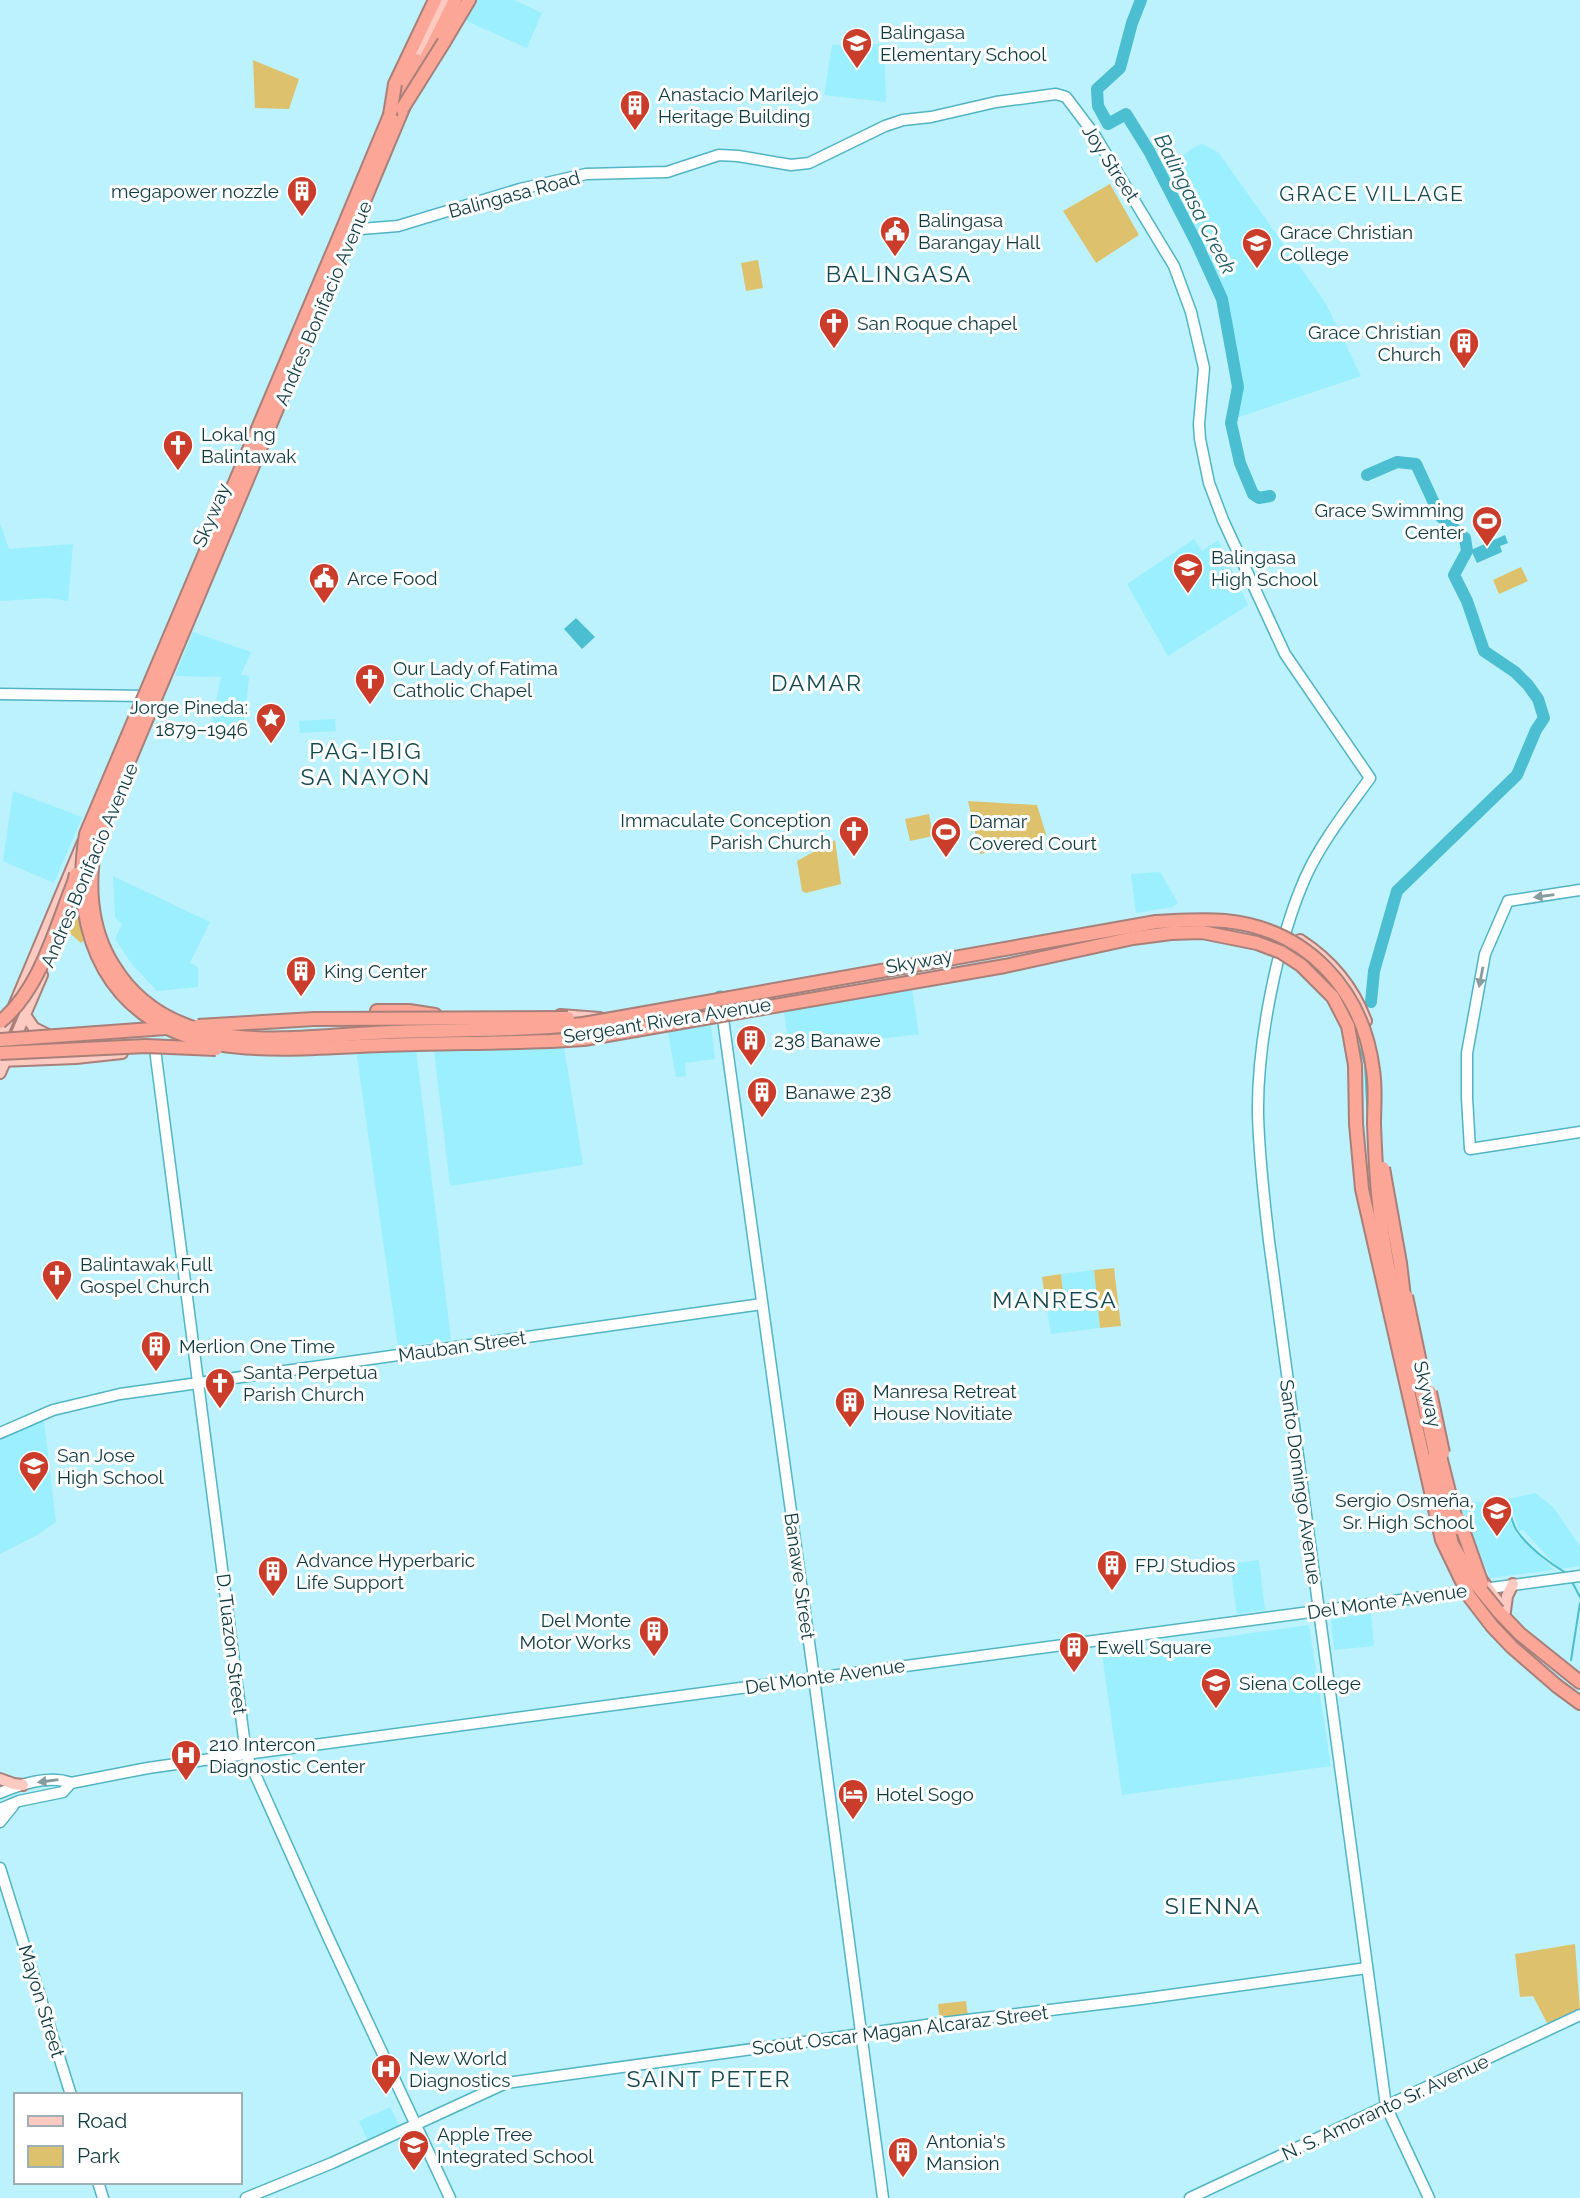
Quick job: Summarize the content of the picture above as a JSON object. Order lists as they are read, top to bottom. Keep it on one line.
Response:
{"streets":{"highway":["Skyway"],"main road":["Andres Bonifacio Avenue","Sergeant Rivera Avenue"],"street":["Joy Street","Balingasa Road","Mauban Street","Santo Domingo Avenue","Banawe Street","Del Monte Avenue","D. Tuazon Street","Mayon Street","Scout Oscar Magan Alcaraz Street","N. S. Amoranto Sr. Avenue"]},"crossings":[["Joy Street","Balingasa Road"],["Joy Street","Santo Domingo Avenue"],["Balingasa Road","Andres Bonifacio Avenue"],["Andres Bonifacio Avenue","Skyway"],["Andres Bonifacio Avenue","Sergeant Rivera Avenue"],["Skyway","Sergeant Rivera Avenue"],["Skyway","Del Monte Avenue"],["Sergeant Rivera Avenue","Santo Domingo Avenue"],["Sergeant Rivera Avenue","Banawe Street"],["Sergeant Rivera Avenue","D. Tuazon Street"],["Mauban Street","Banawe Street"],["Mauban Street","D. Tuazon Street"],["Santo Domingo Avenue","Del Monte Avenue"],["Santo Domingo Avenue","Scout Oscar Magan Alcaraz Street"],["Santo Domingo Avenue","N. S. Amoranto Sr. Avenue"],["Banawe Street","Del Monte Avenue"],["Banawe Street","Scout Oscar Magan Alcaraz Street"],["Del Monte Avenue","D. Tuazon Street"],["D. Tuazon Street","Scout Oscar Magan Alcaraz Street"]],"districts":["GRACE VILLAGE","BALINGASA","DAMAR","PAG-IBIG SA NAYON","MANRESA","SIENNA","SAINT PETER"],"water":["Balingasa Creek"],"places":{"school or university":["Balingasa Elementary School","Grace Christian College","Balingasa High School","San Jose High School","Sergio Osmeña, Sr. High School","Siena College","Apple Tree Integrated School"],"building":["Anastacio Marilejo Heritage Building","megapower nozzle","Grace Christian Church","King Center","238 Banawe","Banawe 238","Merlion One Time","Manresa Retreat House Novitiate","FPJ Studios","Advance Hyperbaric Life Support","Del Monte Motor Works","Ewell Square","Antonia's Mansion"],"public building":["Balingasa Barangay Hall","Arce Food"],"church":["San Roque chapel","Lokal ng Balintawak","Our Lady of Fatima Catholic Chapel","Immaculate Conception Parish Church","Balintawak Full Gospel Church","Santa Perpetua Parish Church"],"sports":["Grace Swimming Center","Damar Covered Court"],"place":["Jorge Pineda: 1879–1946"],"hospital":["210 Intercon Diagnostic Center","New World Diagnostics"],"hotel":["Hotel Sogo"]},"legend":["Road","Park"]}
